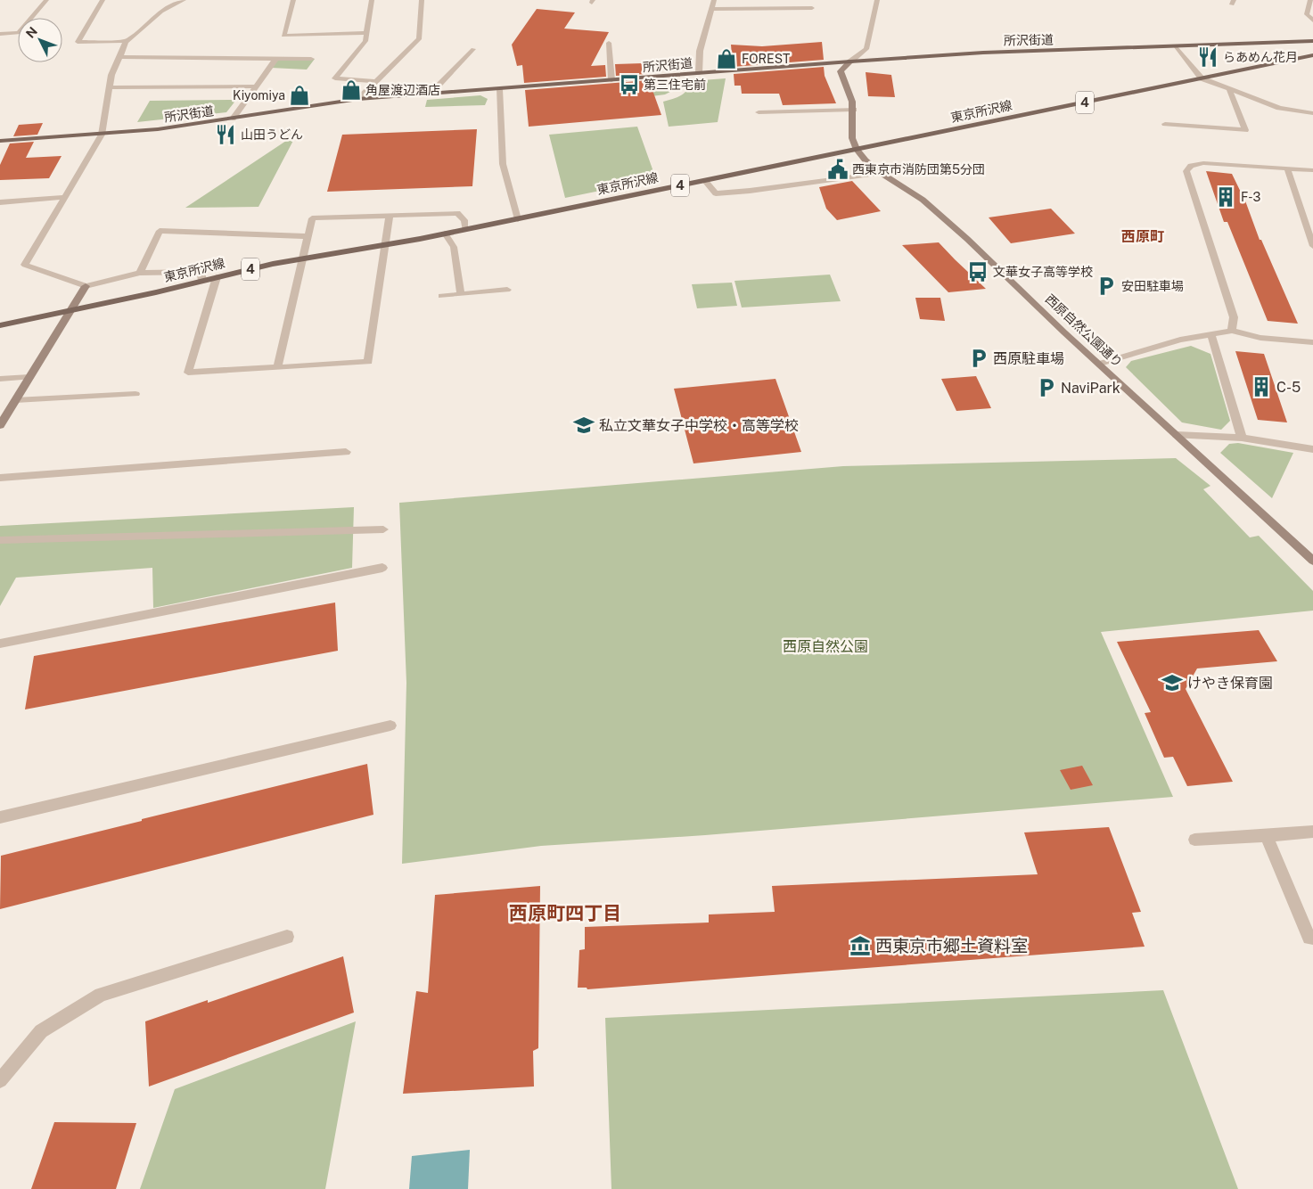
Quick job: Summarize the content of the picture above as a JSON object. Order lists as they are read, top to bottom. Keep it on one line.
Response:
{"streets":{"main road":["所沢街道","4","東京所沢線"],"street":["西原自然公園通り"]},"crossings":[["東京所沢線","西原自然公園通り"]],"districts":["西原町","西原町四丁目"],"parks":["西原自然公園"],"places":{"restaurant":["らあめん花月","山田うどん"],"shop":["FOREST","角屋渡辺酒店","Kiyomiya"],"bus stop":["第三住宅前","文華女子高等学校"],"public building":["西東京市消防団第5分団"],"building":["F-3","C-5"],"parking":["安田駐車場","西原駐車場","NaviPark"],"school or university":["私立文華女子中学校・高等学校","けやき保育園"],"museum":["西東京市郷土資料室"]},"north":"top left"}
